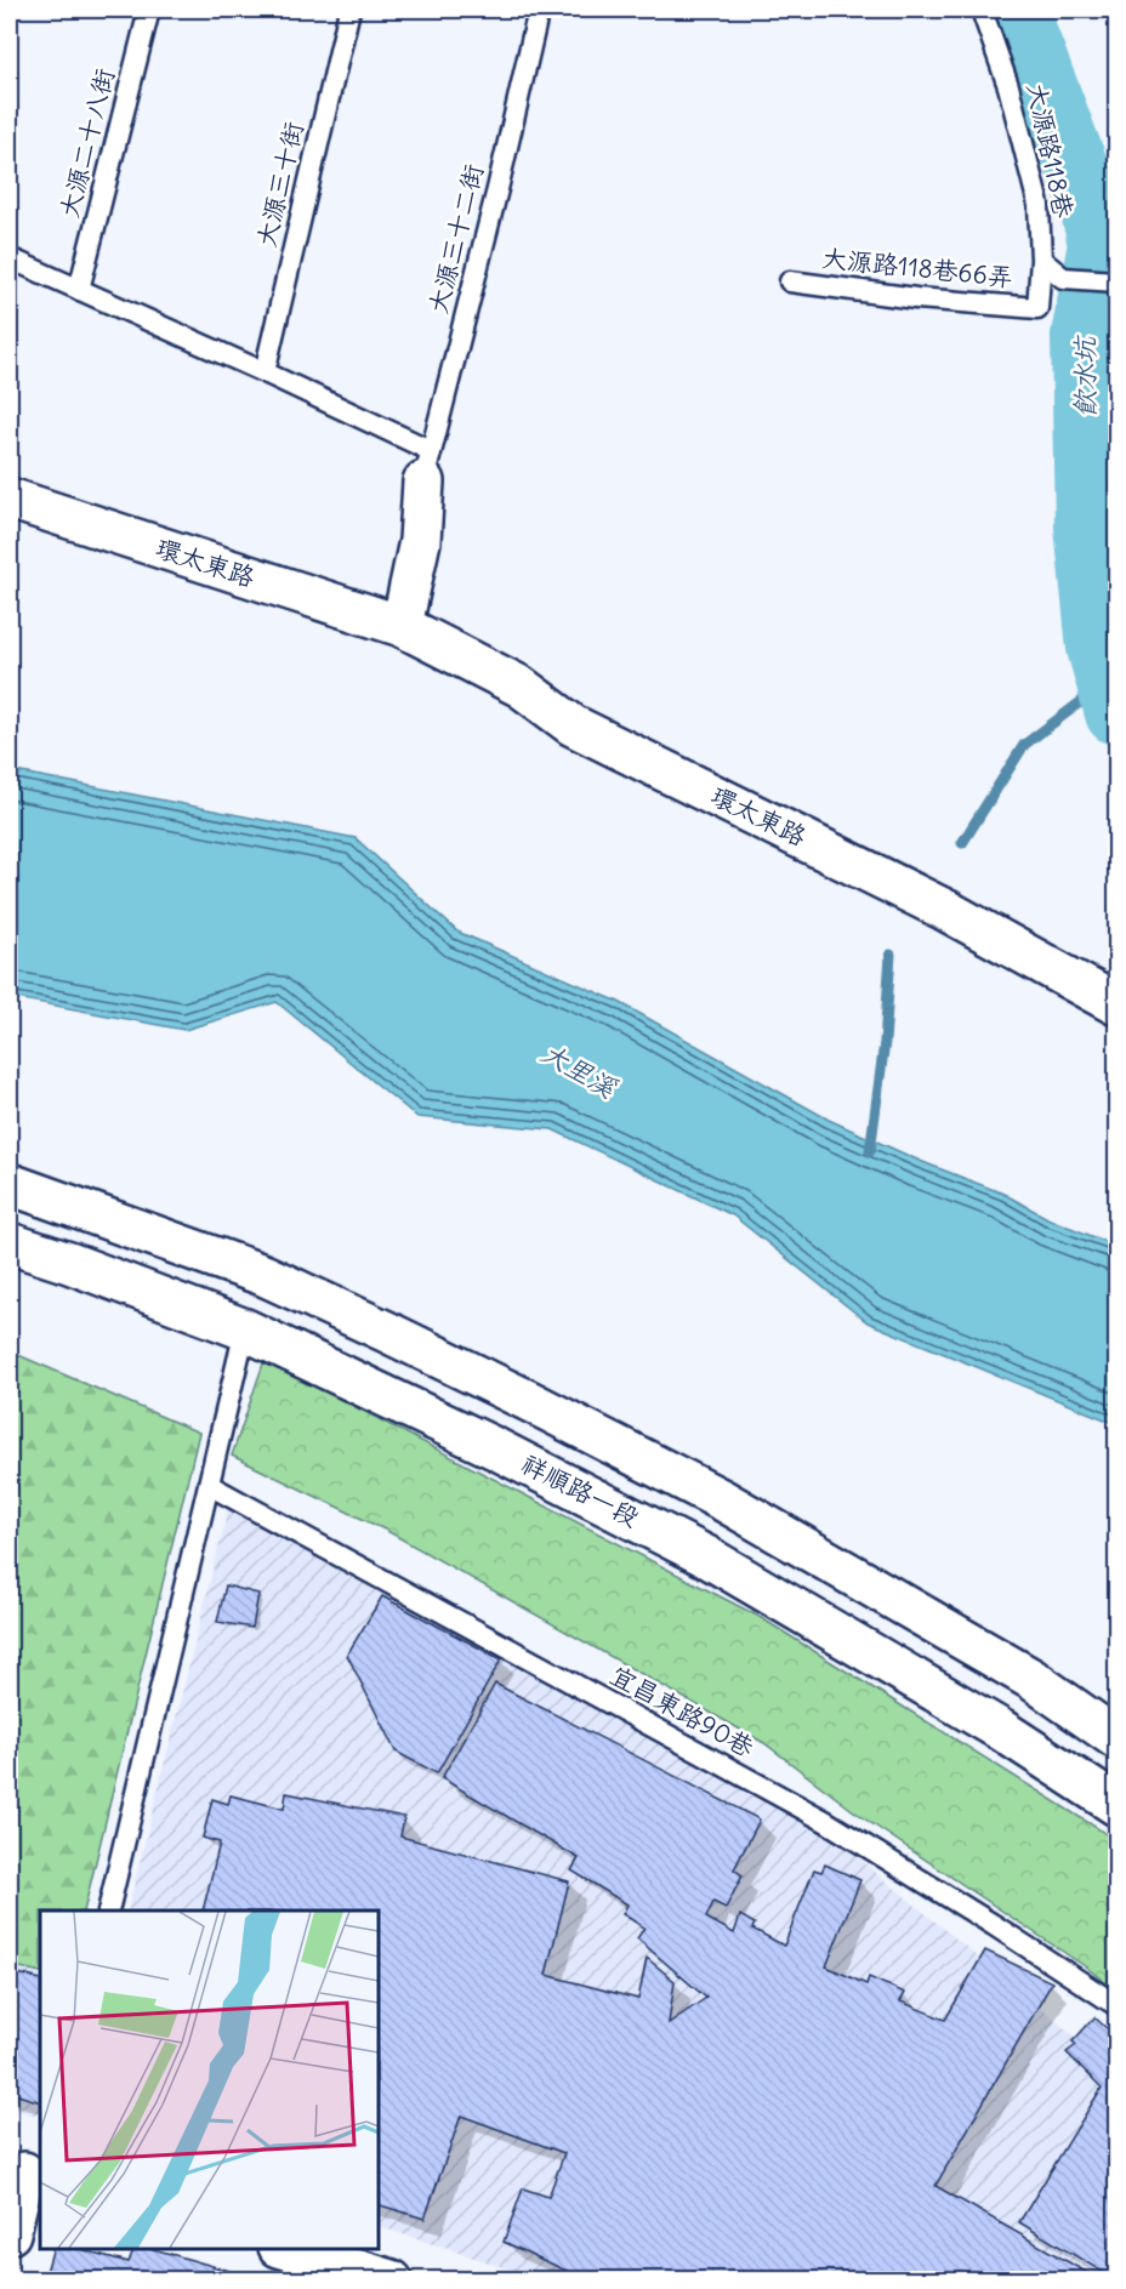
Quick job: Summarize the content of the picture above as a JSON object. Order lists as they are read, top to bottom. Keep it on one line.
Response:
{"streets":{"street":["環太東路","祥順路一段"],"lane":["大源二十八街","大源路118巷","大源三十街","大源三十二街","大源路118巷66弄","宜昌東路90巷"]},"crossings":[["大源路118巷","大源路118巷66弄"]],"water":["飲水坑","大里溪"]}
